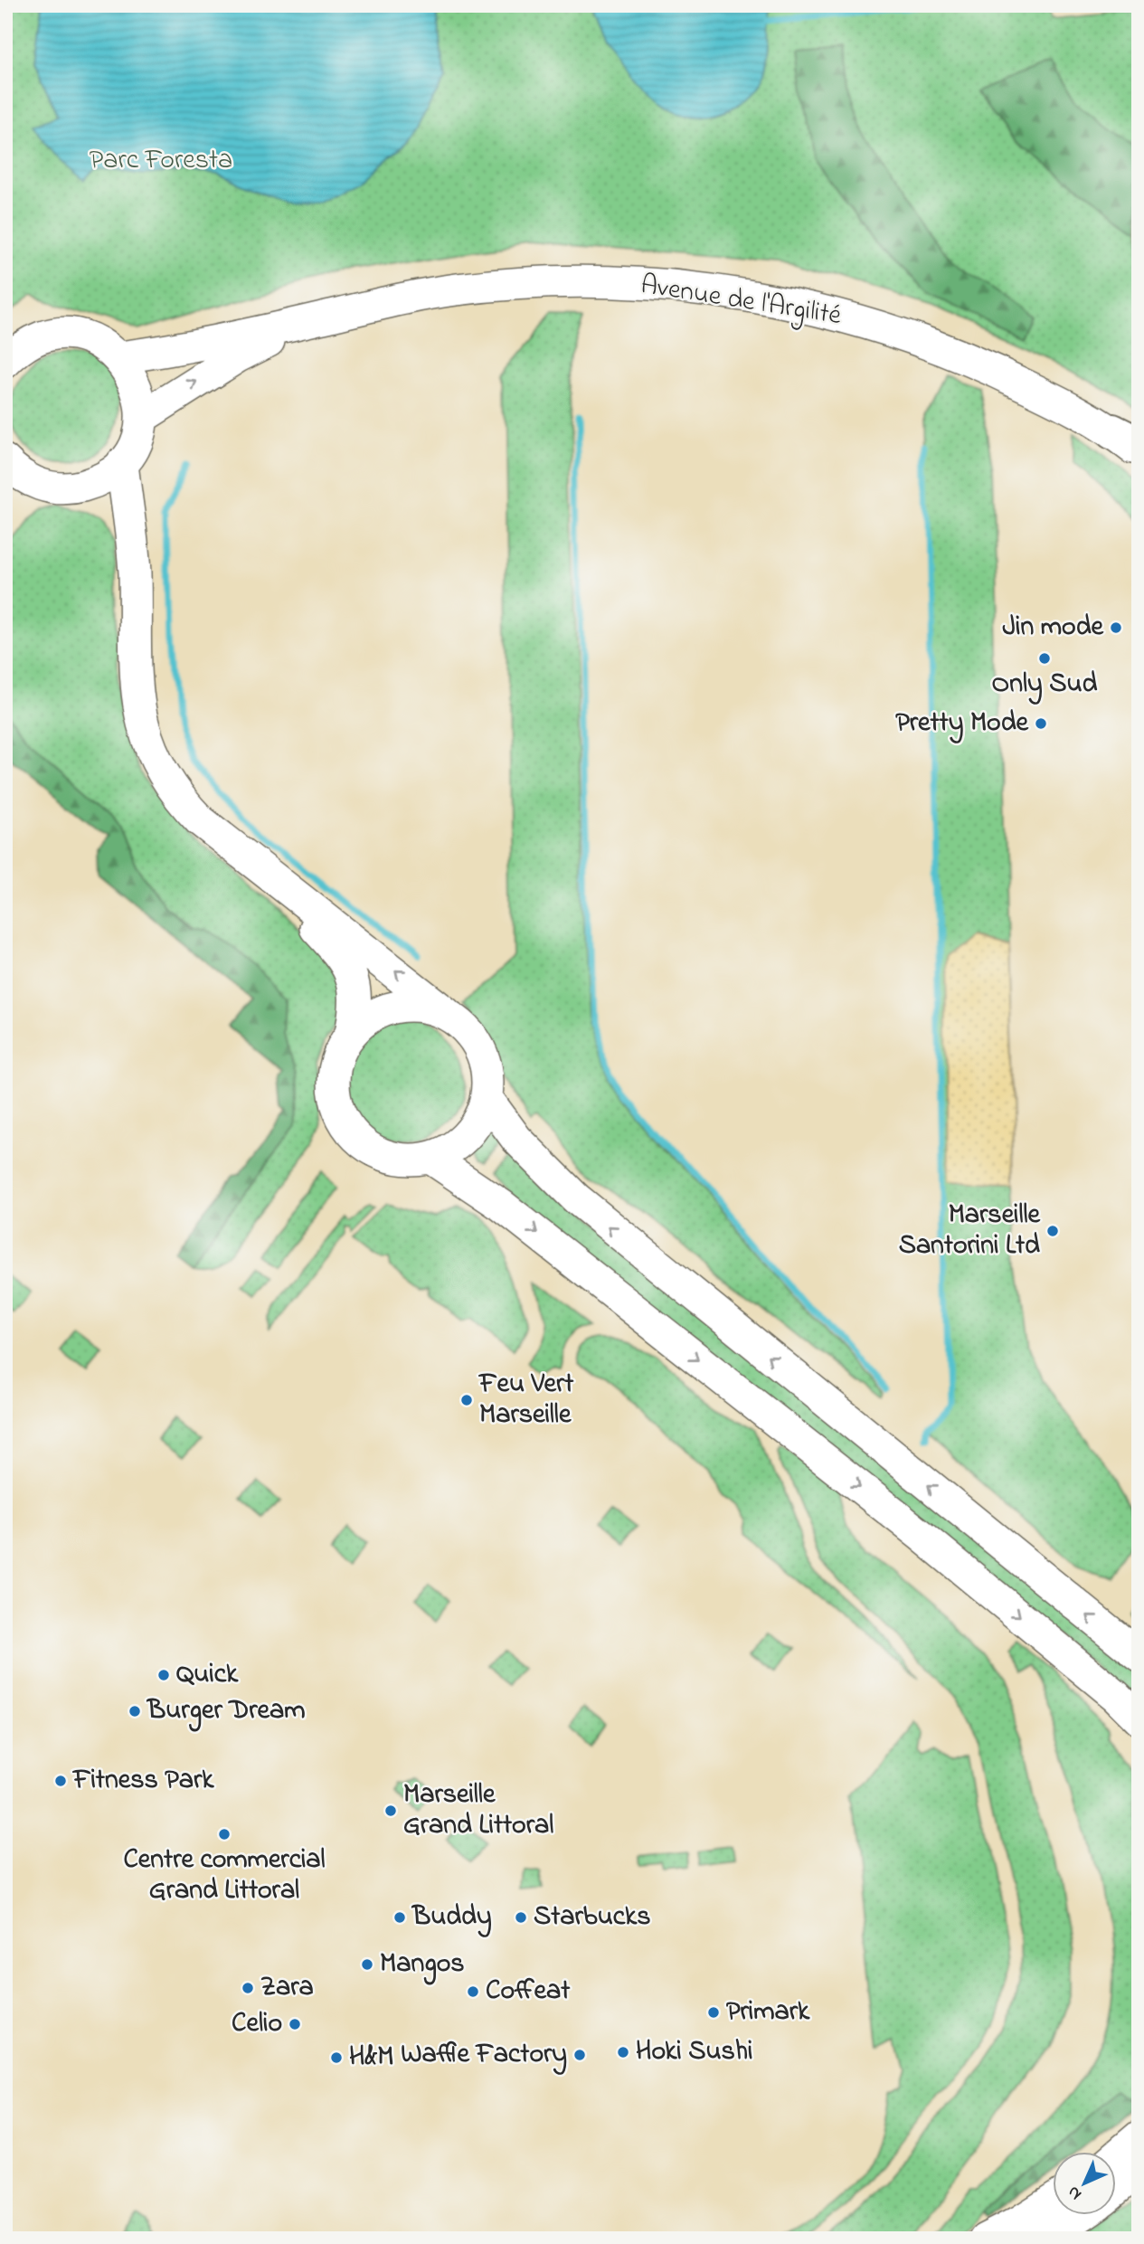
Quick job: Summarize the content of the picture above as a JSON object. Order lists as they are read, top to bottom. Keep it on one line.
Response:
{"streets":{"street":["Avenue de l'Argilité"]},"parks":["Parc Foresta"],"places":["Jin mode","Only Sud","Pretty Mode","Marseille Santorini Ltd","Feu Vert Marseille","Quick","Burger Dream","Fitness Park","Marseille Grand Littoral","Centre commercial Grand Littoral","Buddy","Starbucks","Mangos","Zara","Coffeat","Primark","Celio","Hoki Sushi","Waffle Factory","H&M"],"north":"bottom left"}
